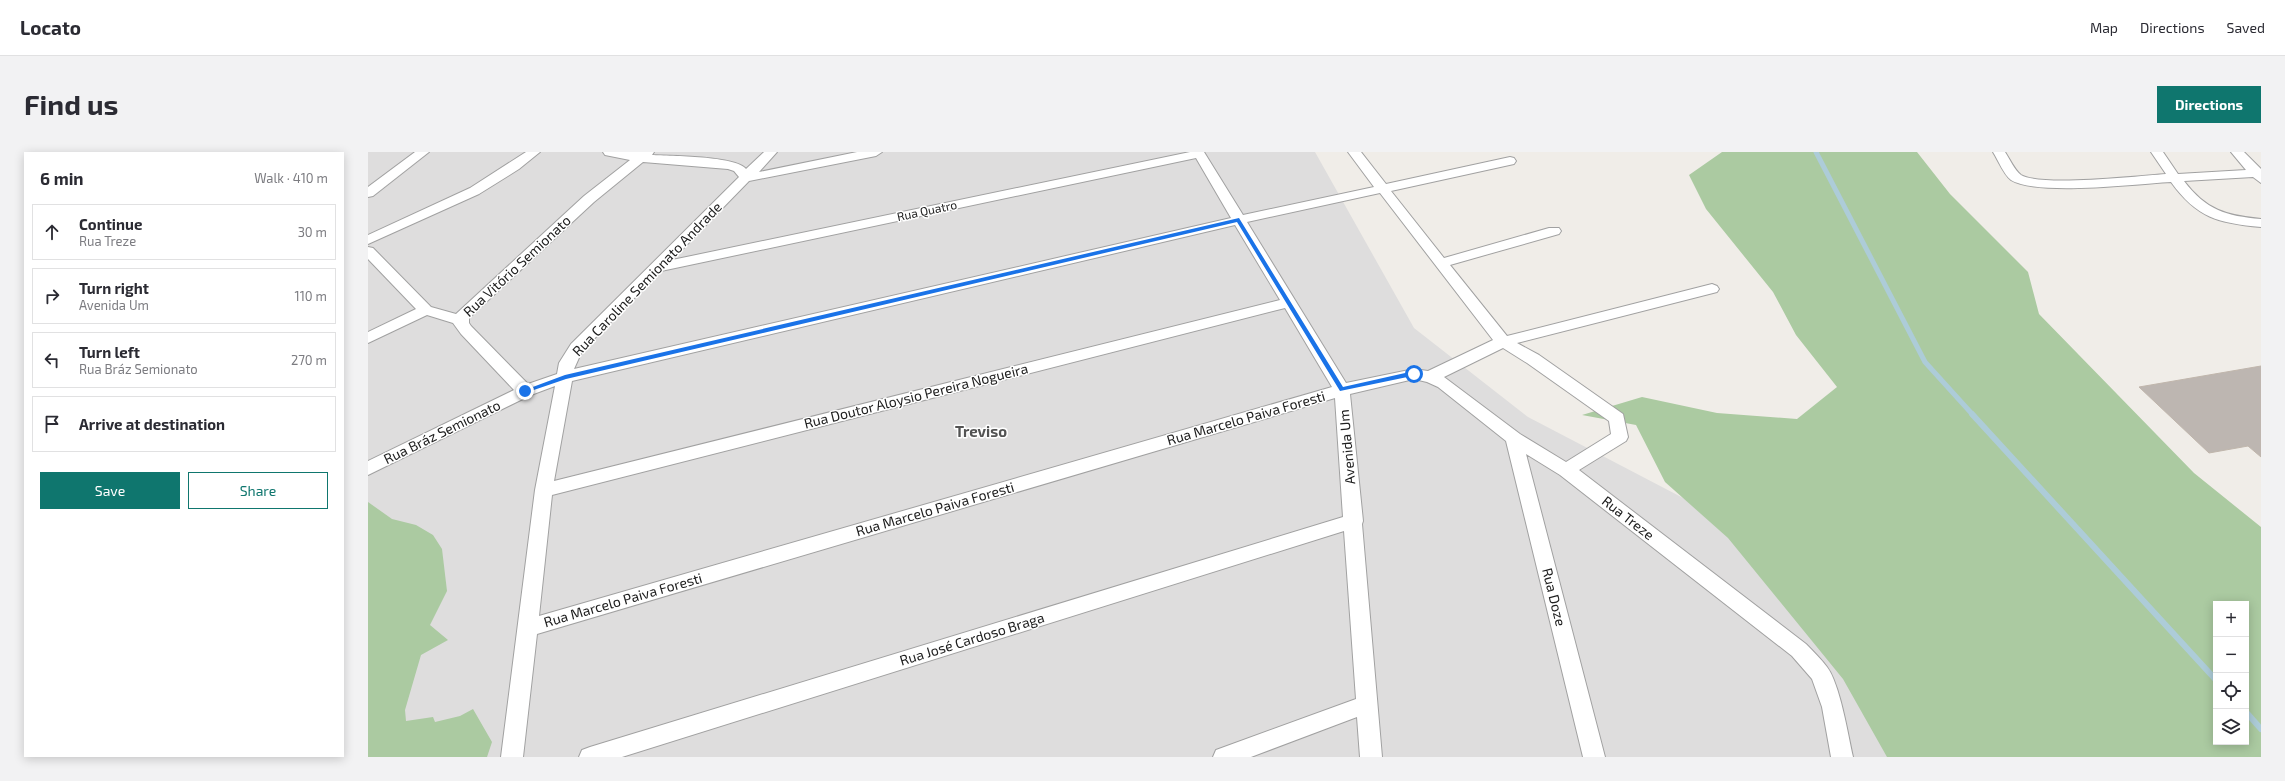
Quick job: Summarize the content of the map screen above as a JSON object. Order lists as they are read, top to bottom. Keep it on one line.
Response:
{"streets":{"street":["Rua Quatro","Rua Vitório Semionato","Rua Caroline Semionato Andrade","Rua Doutor Aloysio Pereira Nogueira","Rua Marcelo Paiva Foresti","Rua Bráz Semionato","Avenida Um","Rua Treze","Rua Doze","Rua José Cardoso Braga"]},"crossings":[["Rua Quatro","Rua Caroline Semionato Andrade"],["Rua Quatro","Avenida Um"],["Rua Vitório Semionato","Rua Bráz Semionato"],["Rua Caroline Semionato Andrade","Rua Doutor Aloysio Pereira Nogueira"],["Rua Caroline Semionato Andrade","Rua Marcelo Paiva Foresti"],["Rua Caroline Semionato Andrade","Rua Bráz Semionato"],["Rua Doutor Aloysio Pereira Nogueira","Avenida Um"],["Rua Marcelo Paiva Foresti","Avenida Um"],["Rua Marcelo Paiva Foresti","Rua Treze"],["Rua Bráz Semionato","Avenida Um"],["Avenida Um","Rua Treze"],["Avenida Um","Rua José Cardoso Braga"],["Rua Treze","Rua Doze"]],"districts":["Treviso"],"page":{"header":"Locato","nav":["Map","Directions","Saved"],"buttons":["Directions",["Save","Share"]],"title":"Find us","heading":["6 min","Walk · 410 m"],"list":[["Continue","Rua Treze","30 m"],["Turn right","Avenida Um","110 m"],["Turn left","Rua Bráz Semionato","270 m"],"Arrive at destination"],"map_buttons":["+","−"]}}
